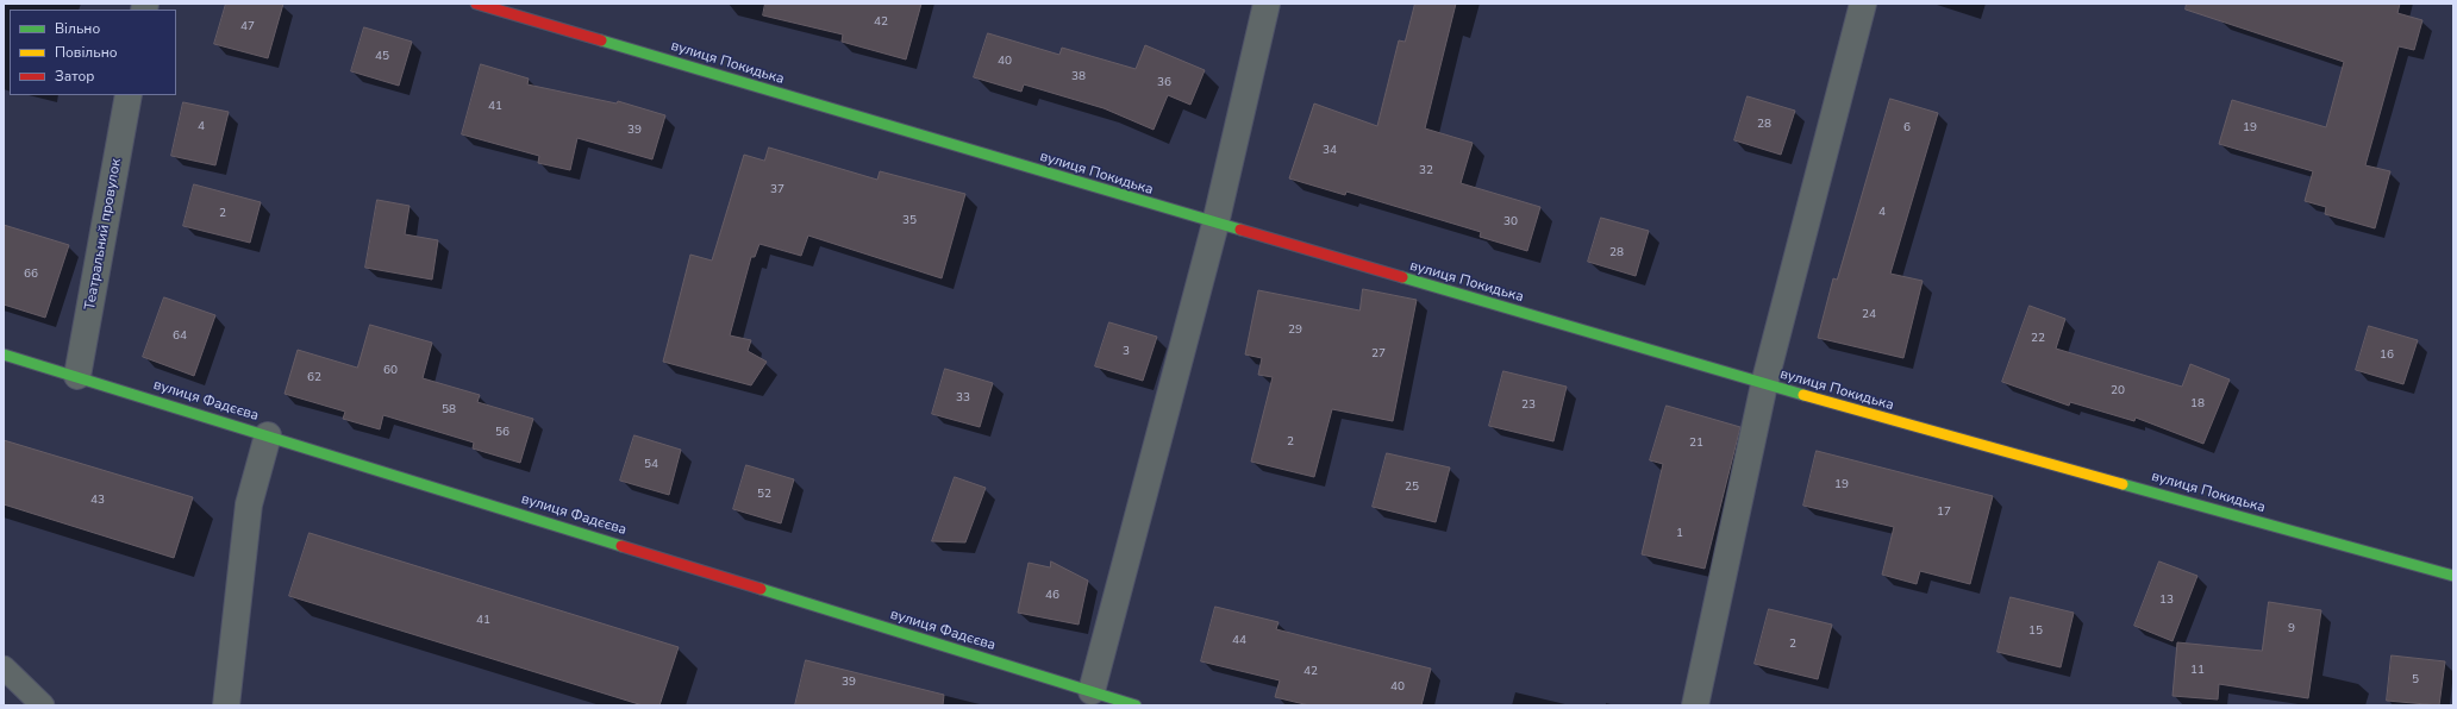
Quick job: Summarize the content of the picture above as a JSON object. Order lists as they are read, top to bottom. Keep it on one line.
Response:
{"streets":{"street":["вулиця Покидька","Театральний провулок","вулиця Фадєєва"]},"crossings":[["Театральний провулок","вулиця Фадєєва"]],"house_numbers":["42","47","45","40","38","36","41","28","4","6","19","39","34","32","37","4","2","35","30","28","66","24","29","64","22","3","27","16","60","62","20","33","18","23","58","56","2","21","54","19","25","52","43","17","1","46","13","41","9","15","44","2","11","42","5","39","40"],"legend":["Вільно","Повільно","Затор"]}
